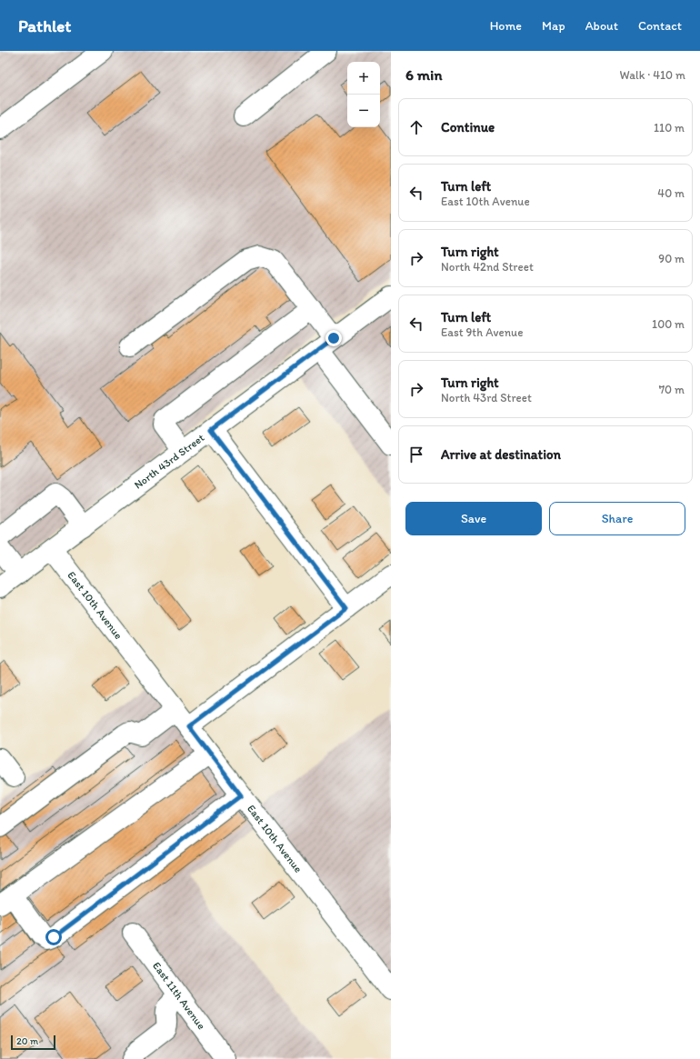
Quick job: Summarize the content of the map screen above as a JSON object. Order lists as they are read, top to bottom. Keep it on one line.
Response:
{"streets":{"street":["North 43rd Street","East 10th Avenue","East 11th Avenue"]},"crossings":[["North 43rd Street","East 10th Avenue"]],"scale_bar":"20 m","page":{"header":"Pathlet","nav":["Home","Map","About","Contact"],"heading":["6 min","Walk · 410 m"],"map_buttons":["+","−"],"list":[["Continue","110 m"],["Turn left","East 10th Avenue","40 m"],["Turn right","North 42nd Street","90 m"],["Turn left","East 9th Avenue","100 m"],["Turn right","North 43rd Street","70 m"],"Arrive at destination"],"buttons":["Save","Share"],"scale":"20 m"}}
